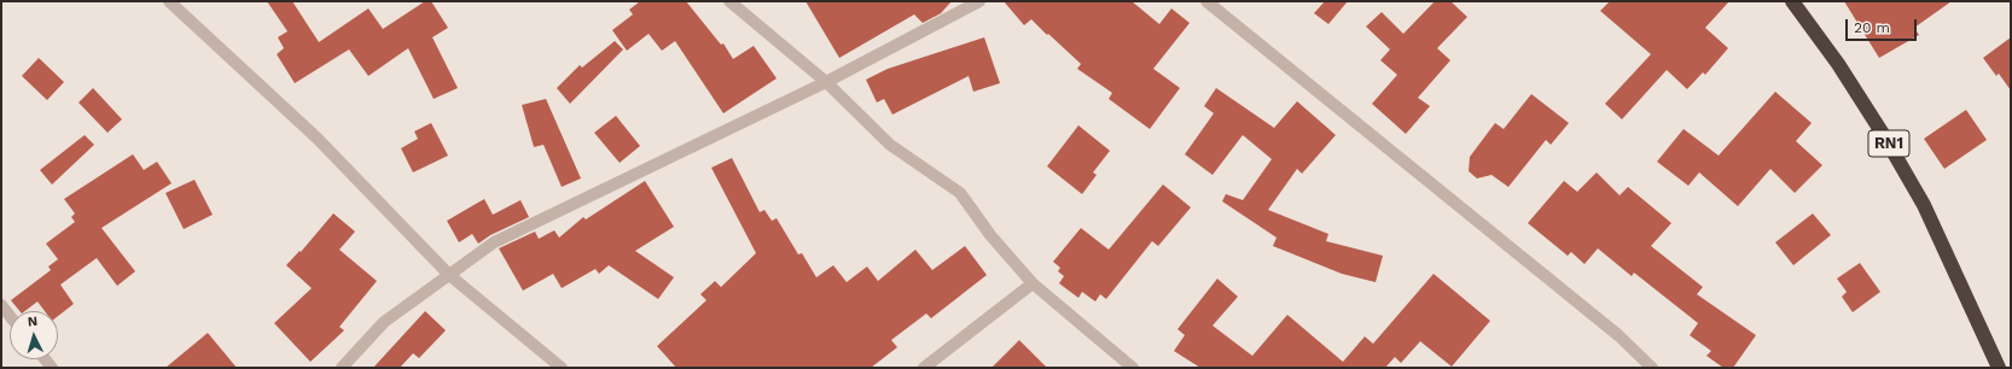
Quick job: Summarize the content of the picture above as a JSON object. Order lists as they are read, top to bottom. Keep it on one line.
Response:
{"streets":{"highway":["RN1"]},"scale_bar":"20 m","north":"top"}
